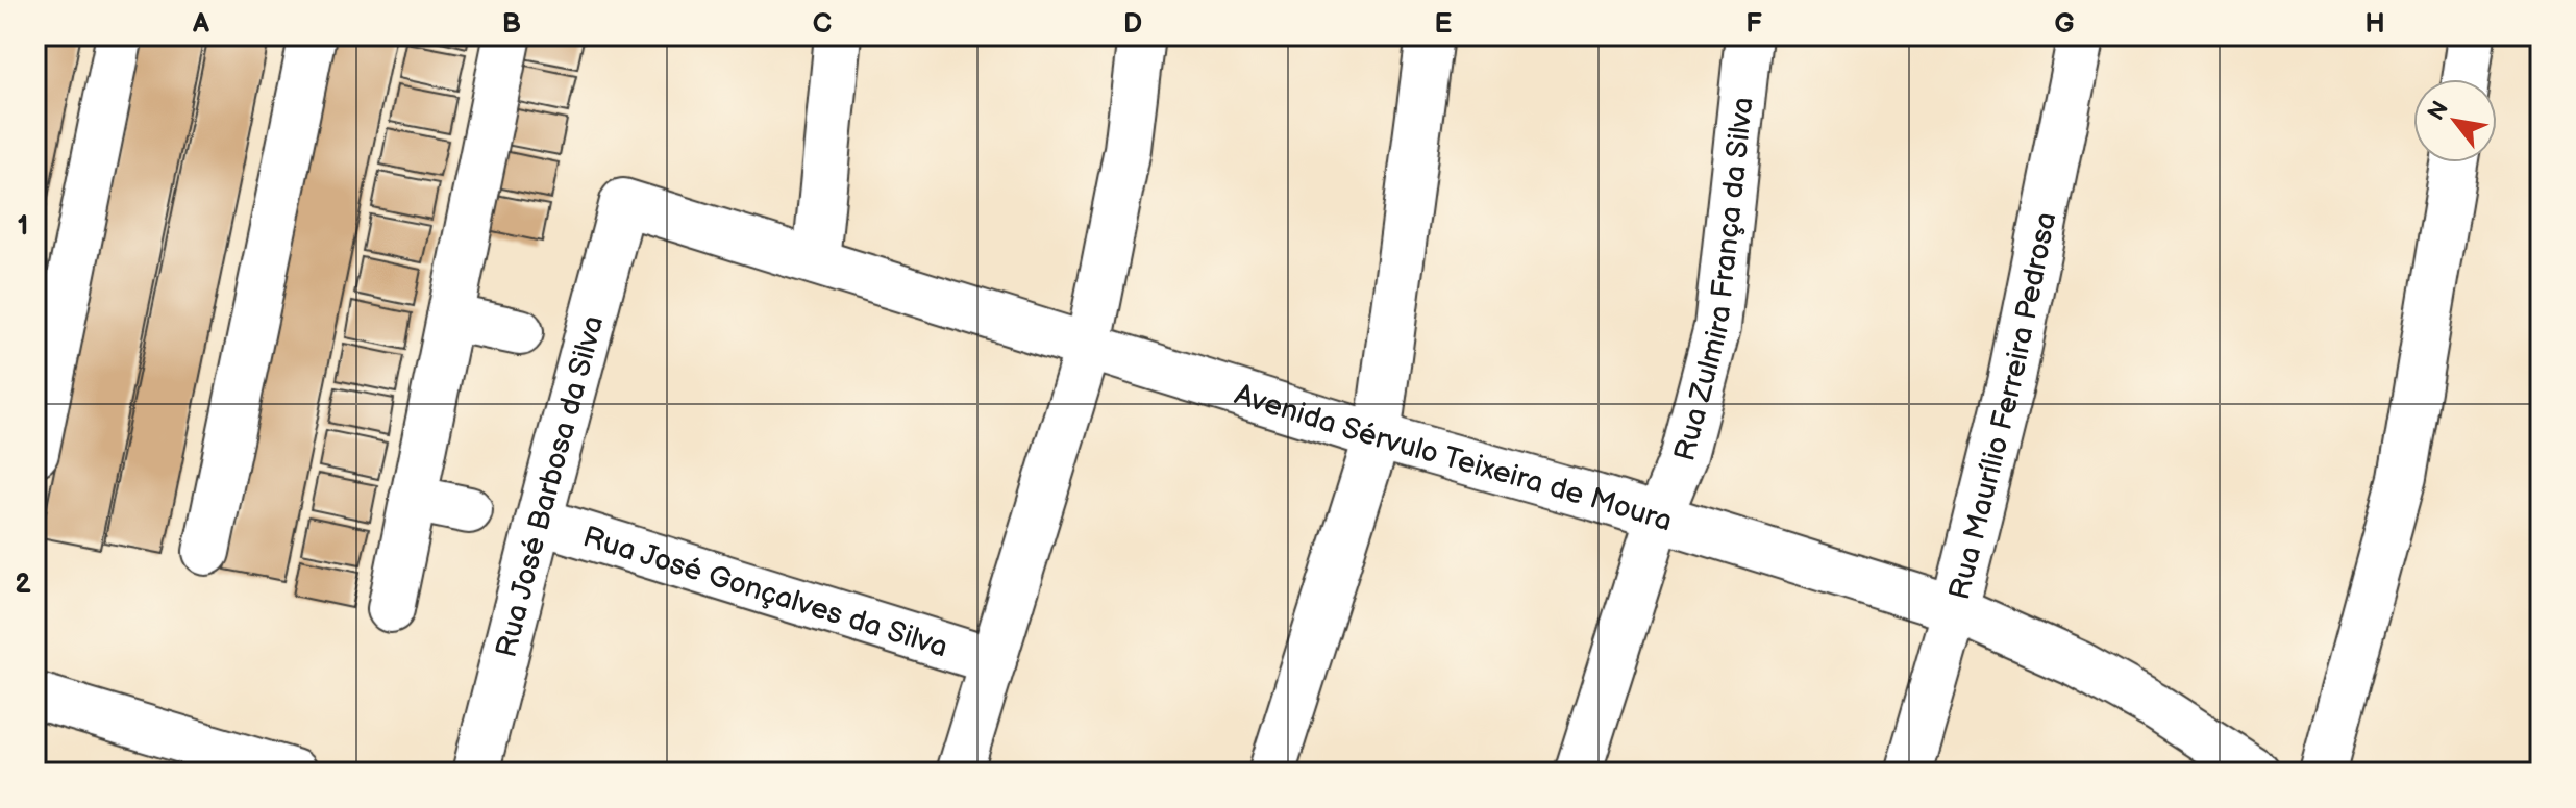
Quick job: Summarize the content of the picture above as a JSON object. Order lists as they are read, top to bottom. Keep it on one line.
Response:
{"streets":{"street":["Rua Zulmira França da Silva","Rua Maurílio Ferreira Pedrosa","Avenida Sérvulo Teixeira de Moura","Rua José Barbosa da Silva","Rua José Gonçalves da Silva"]},"crossings":[["Rua Zulmira França da Silva","Avenida Sérvulo Teixeira de Moura"],["Rua Maurílio Ferreira Pedrosa","Avenida Sérvulo Teixeira de Moura"],["Avenida Sérvulo Teixeira de Moura","Rua José Barbosa da Silva"],["Rua José Barbosa da Silva","Rua José Gonçalves da Silva"]],"north":"top left","grid":{"columns":["A","B","C","D","E","F","G","H"],"rows":["1","2"]}}
